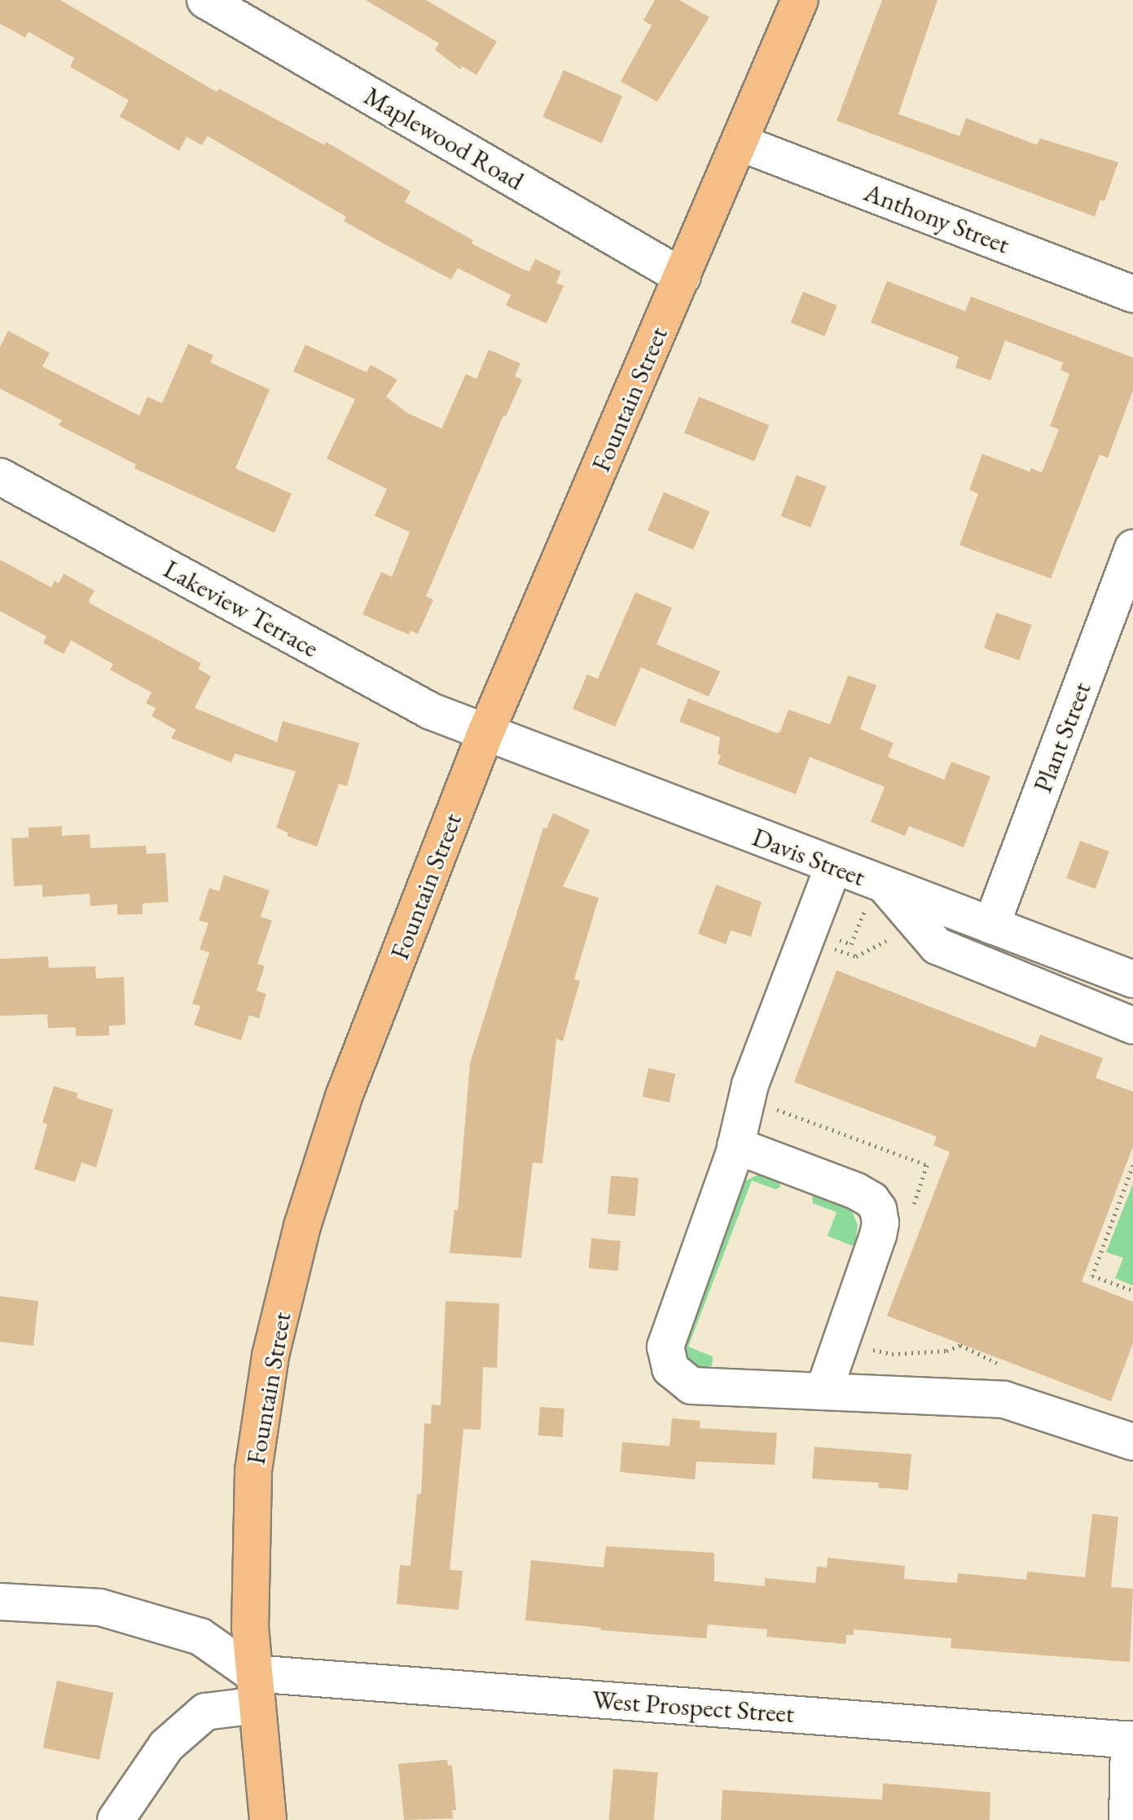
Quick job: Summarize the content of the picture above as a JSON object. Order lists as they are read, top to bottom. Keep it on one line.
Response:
{"streets":{"main road":["Fountain Street"],"street":["Maplewood Road","Anthony Street","Lakeview Terrace","Plant Street","Davis Street","West Prospect Street"]},"crossings":[["Maplewood Road","Fountain Street"],["Anthony Street","Fountain Street"],["Fountain Street","Lakeview Terrace"],["Fountain Street","Davis Street"],["Fountain Street","West Prospect Street"],["Lakeview Terrace","Davis Street"],["Plant Street","Davis Street"]]}
